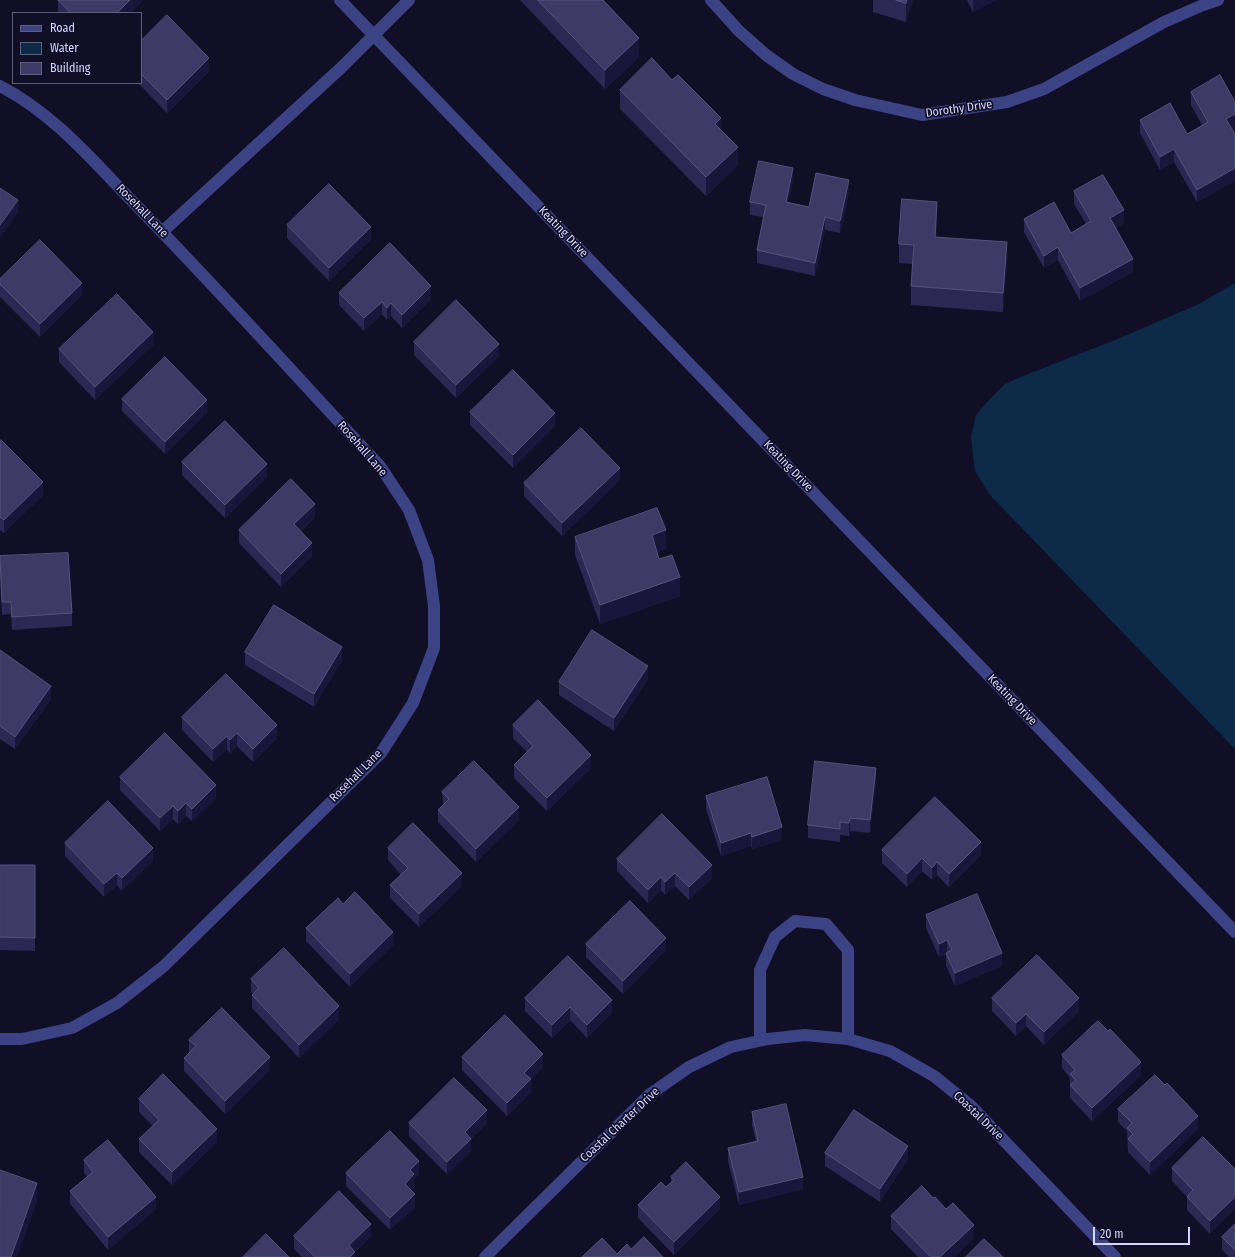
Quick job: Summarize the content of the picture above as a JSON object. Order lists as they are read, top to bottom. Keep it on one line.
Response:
{"streets":{"street":["Dorothy Drive","Rosehall Lane","Keating Drive","Coastal Drive","Coastal Charter Drive"]},"crossings":[["Coastal Drive","Coastal Charter Drive"]],"legend":["Road","Water","Building"],"scale_bar":"20 m"}
